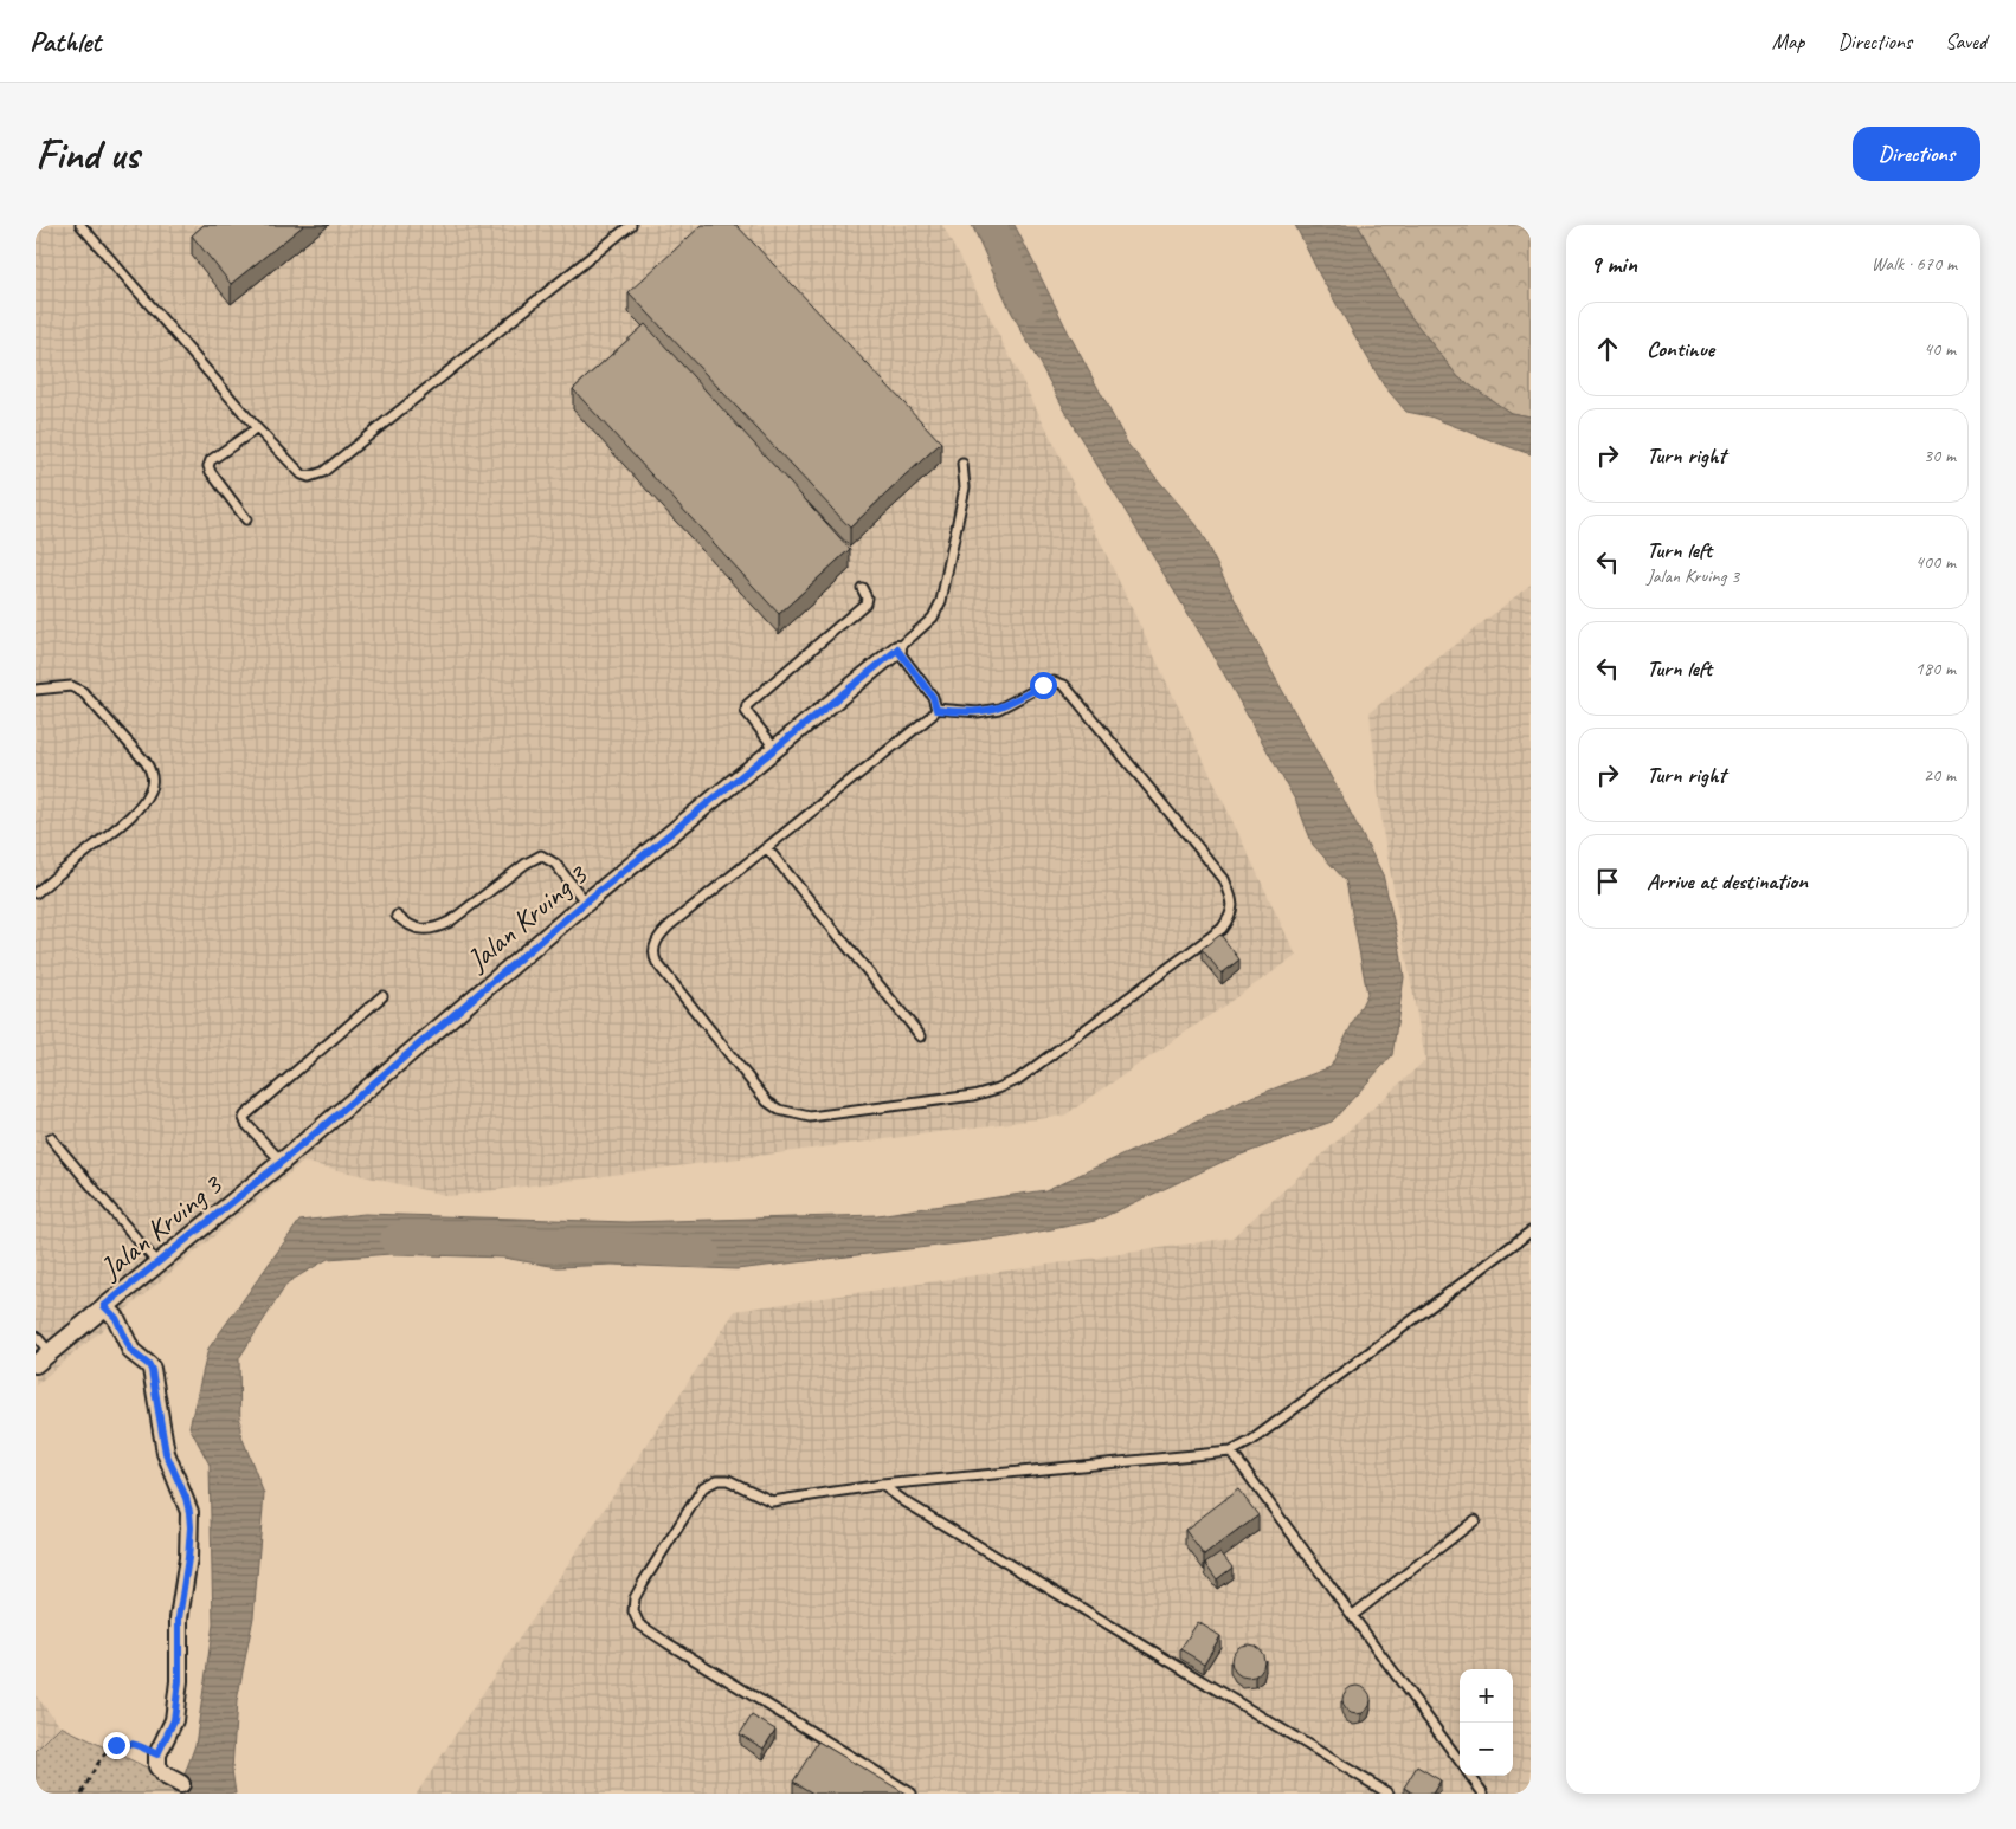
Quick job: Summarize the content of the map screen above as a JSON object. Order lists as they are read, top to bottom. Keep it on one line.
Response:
{"streets":{"street":["Jalan Kruing 3"]},"page":{"header":"Pathlet","nav":["Map","Directions","Saved"],"buttons":"Directions","title":"Find us","heading":["9 min","Walk · 670 m"],"list":[["Continue","40 m"],["Turn right","30 m"],["Turn left","Jalan Kruing 3","400 m"],["Turn left","180 m"],["Turn right","20 m"],"Arrive at destination"],"map_buttons":["+","−"]}}
